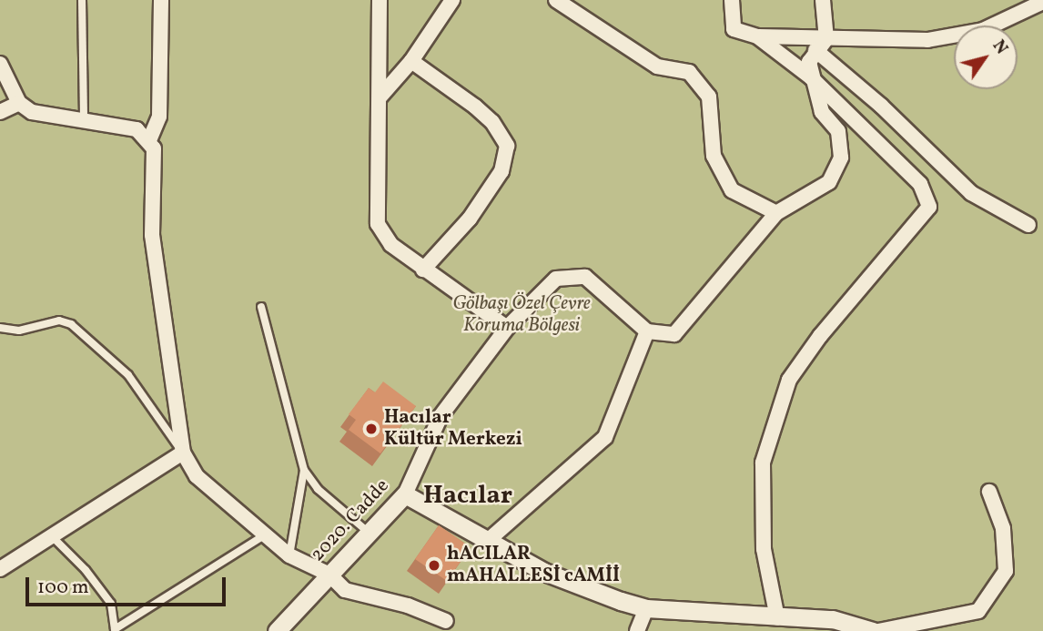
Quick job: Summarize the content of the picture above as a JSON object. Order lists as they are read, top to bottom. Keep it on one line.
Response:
{"streets":{"street":["2020. Cadde"]},"districts":["Hacılar"],"parks":["Gölbaşı Özel Çevre Koruma Bölgesi"],"places":["Hacılar Kültür Merkezi","hACILAR mAHALLESİ cAMİİ"],"scale_bar":"100 m","north":"top right"}
